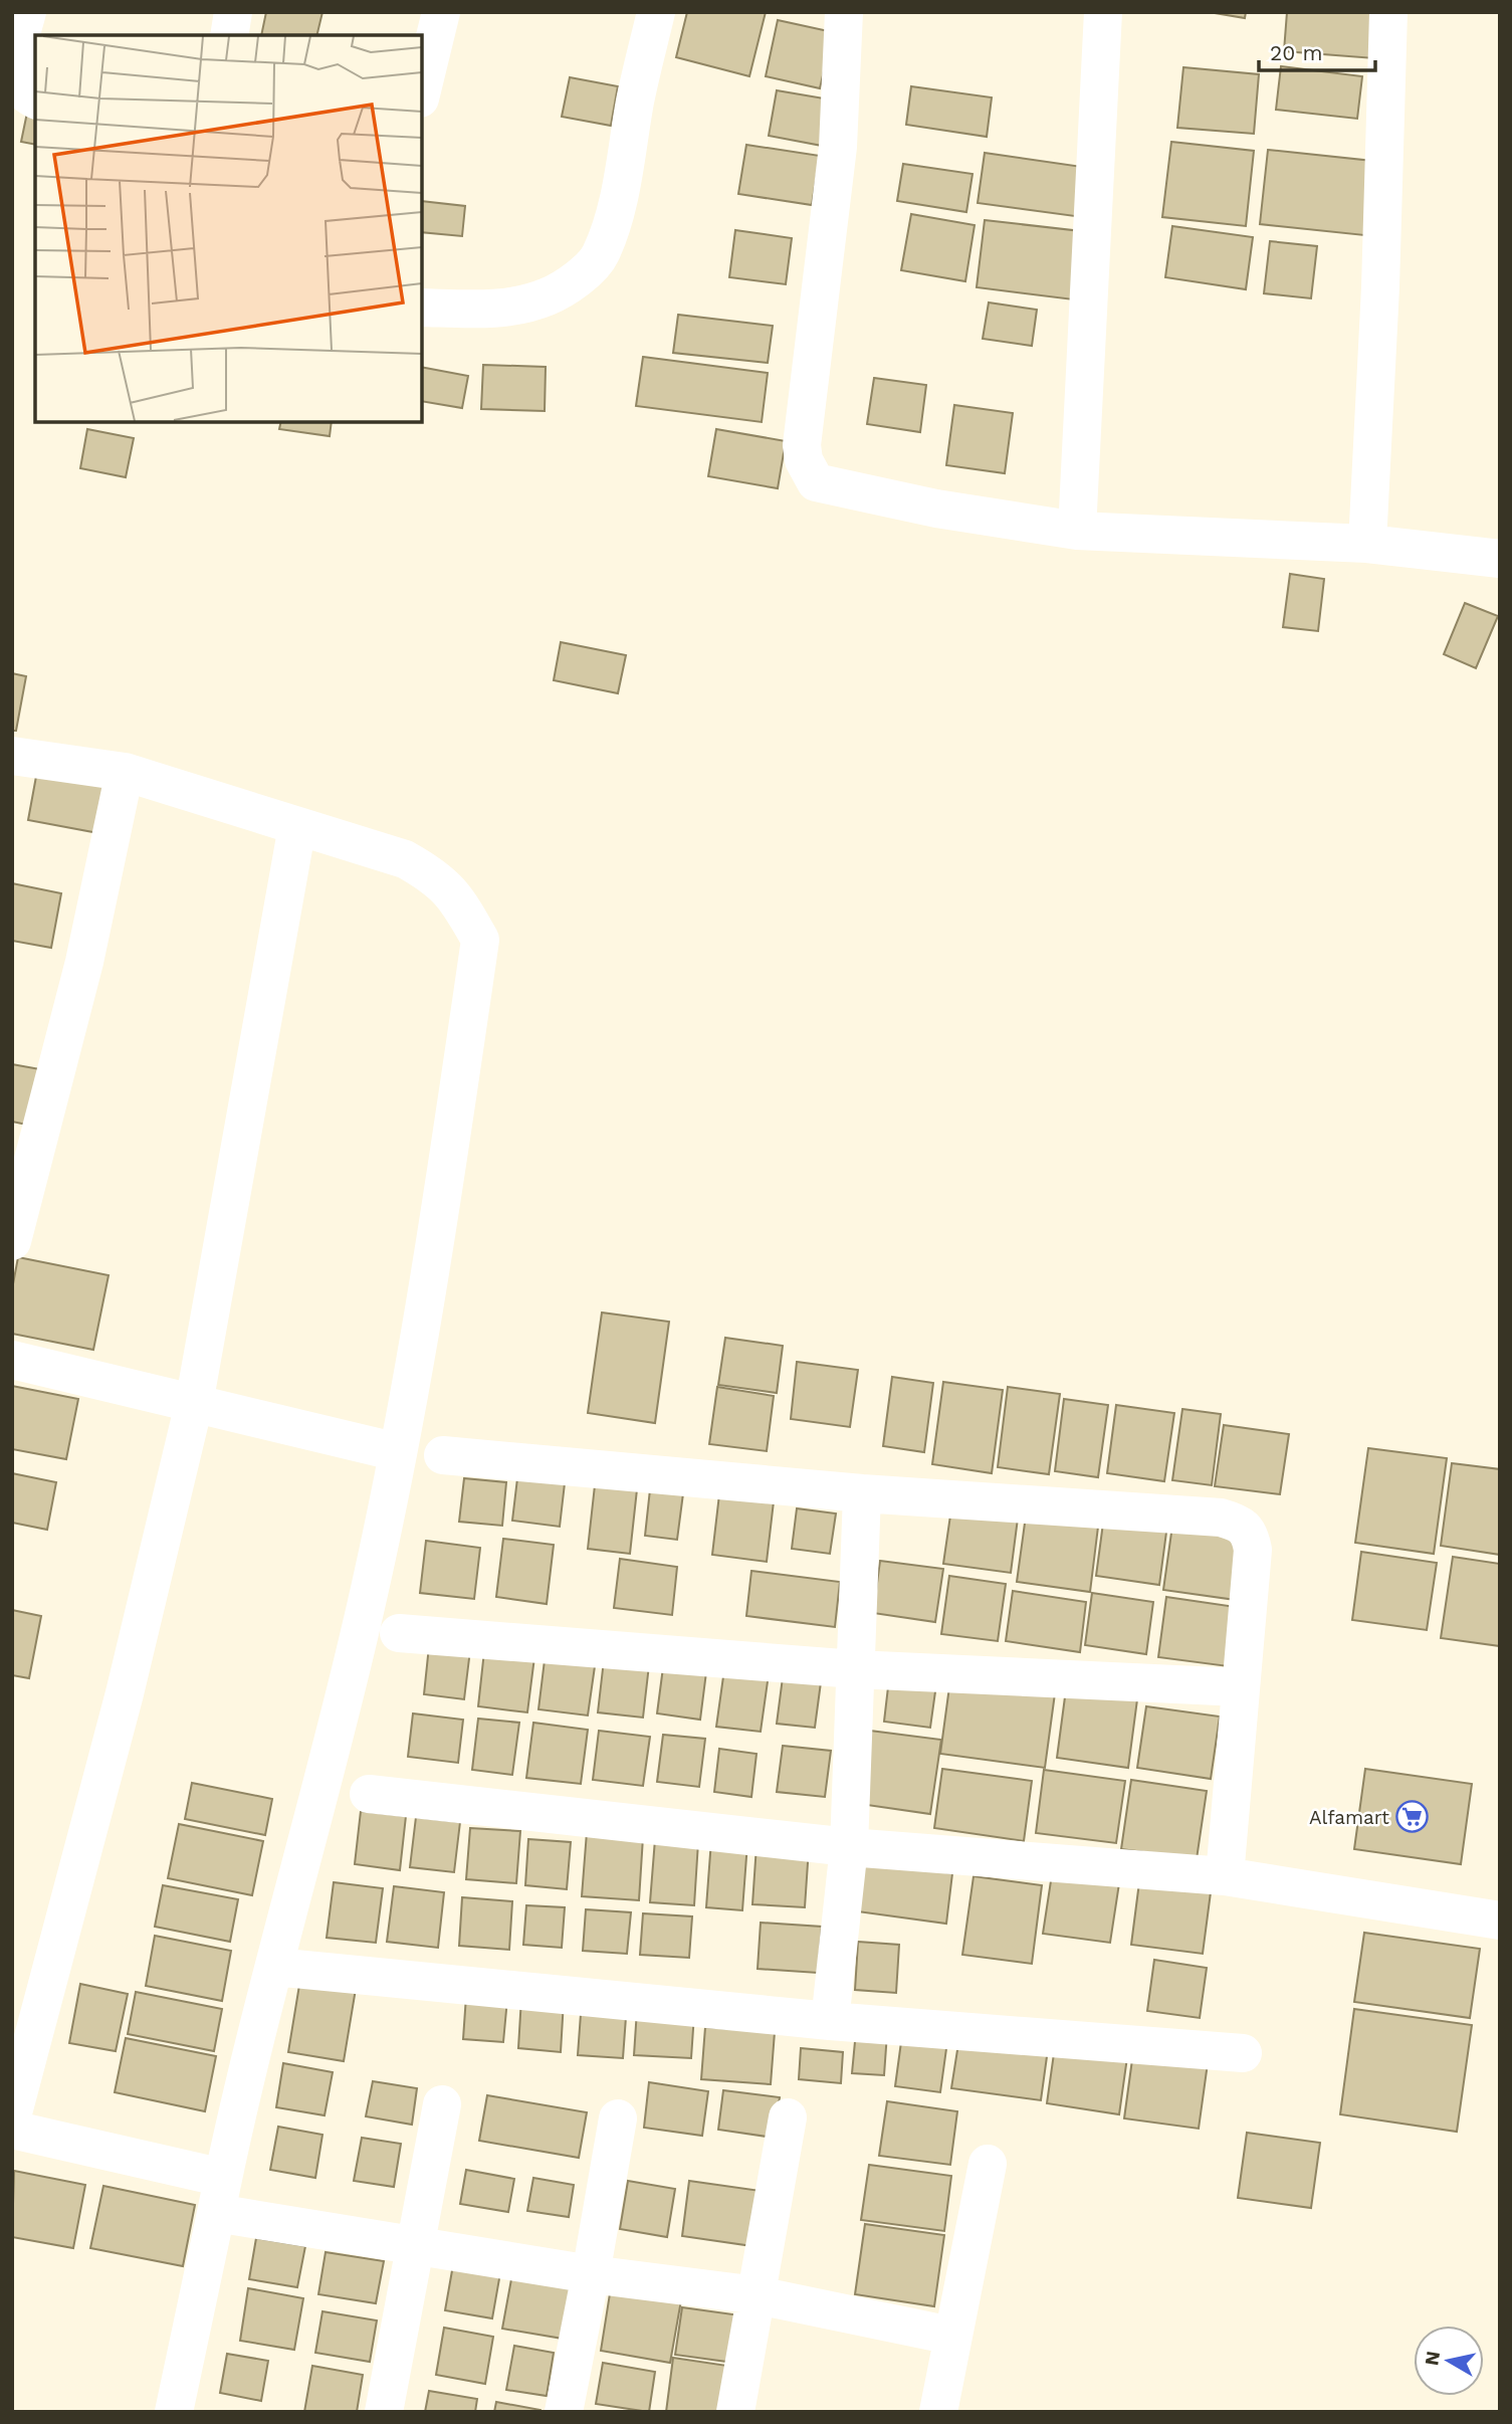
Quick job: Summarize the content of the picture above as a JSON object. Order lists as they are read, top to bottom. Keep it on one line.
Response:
{"places":{"supermarket":["Alfamart"]},"scale_bar":"20 m","north":"left"}
